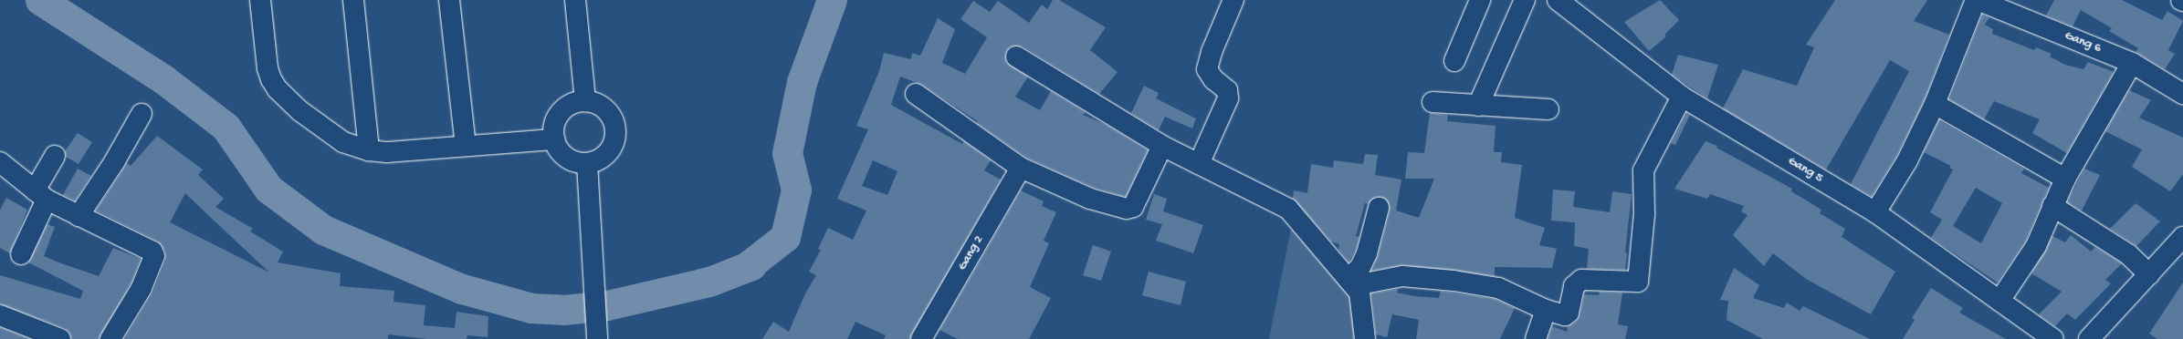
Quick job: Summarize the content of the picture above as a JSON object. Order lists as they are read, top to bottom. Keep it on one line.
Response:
{"streets":{"street":["Gang 6","Gang 5","Gang 2"]}}
